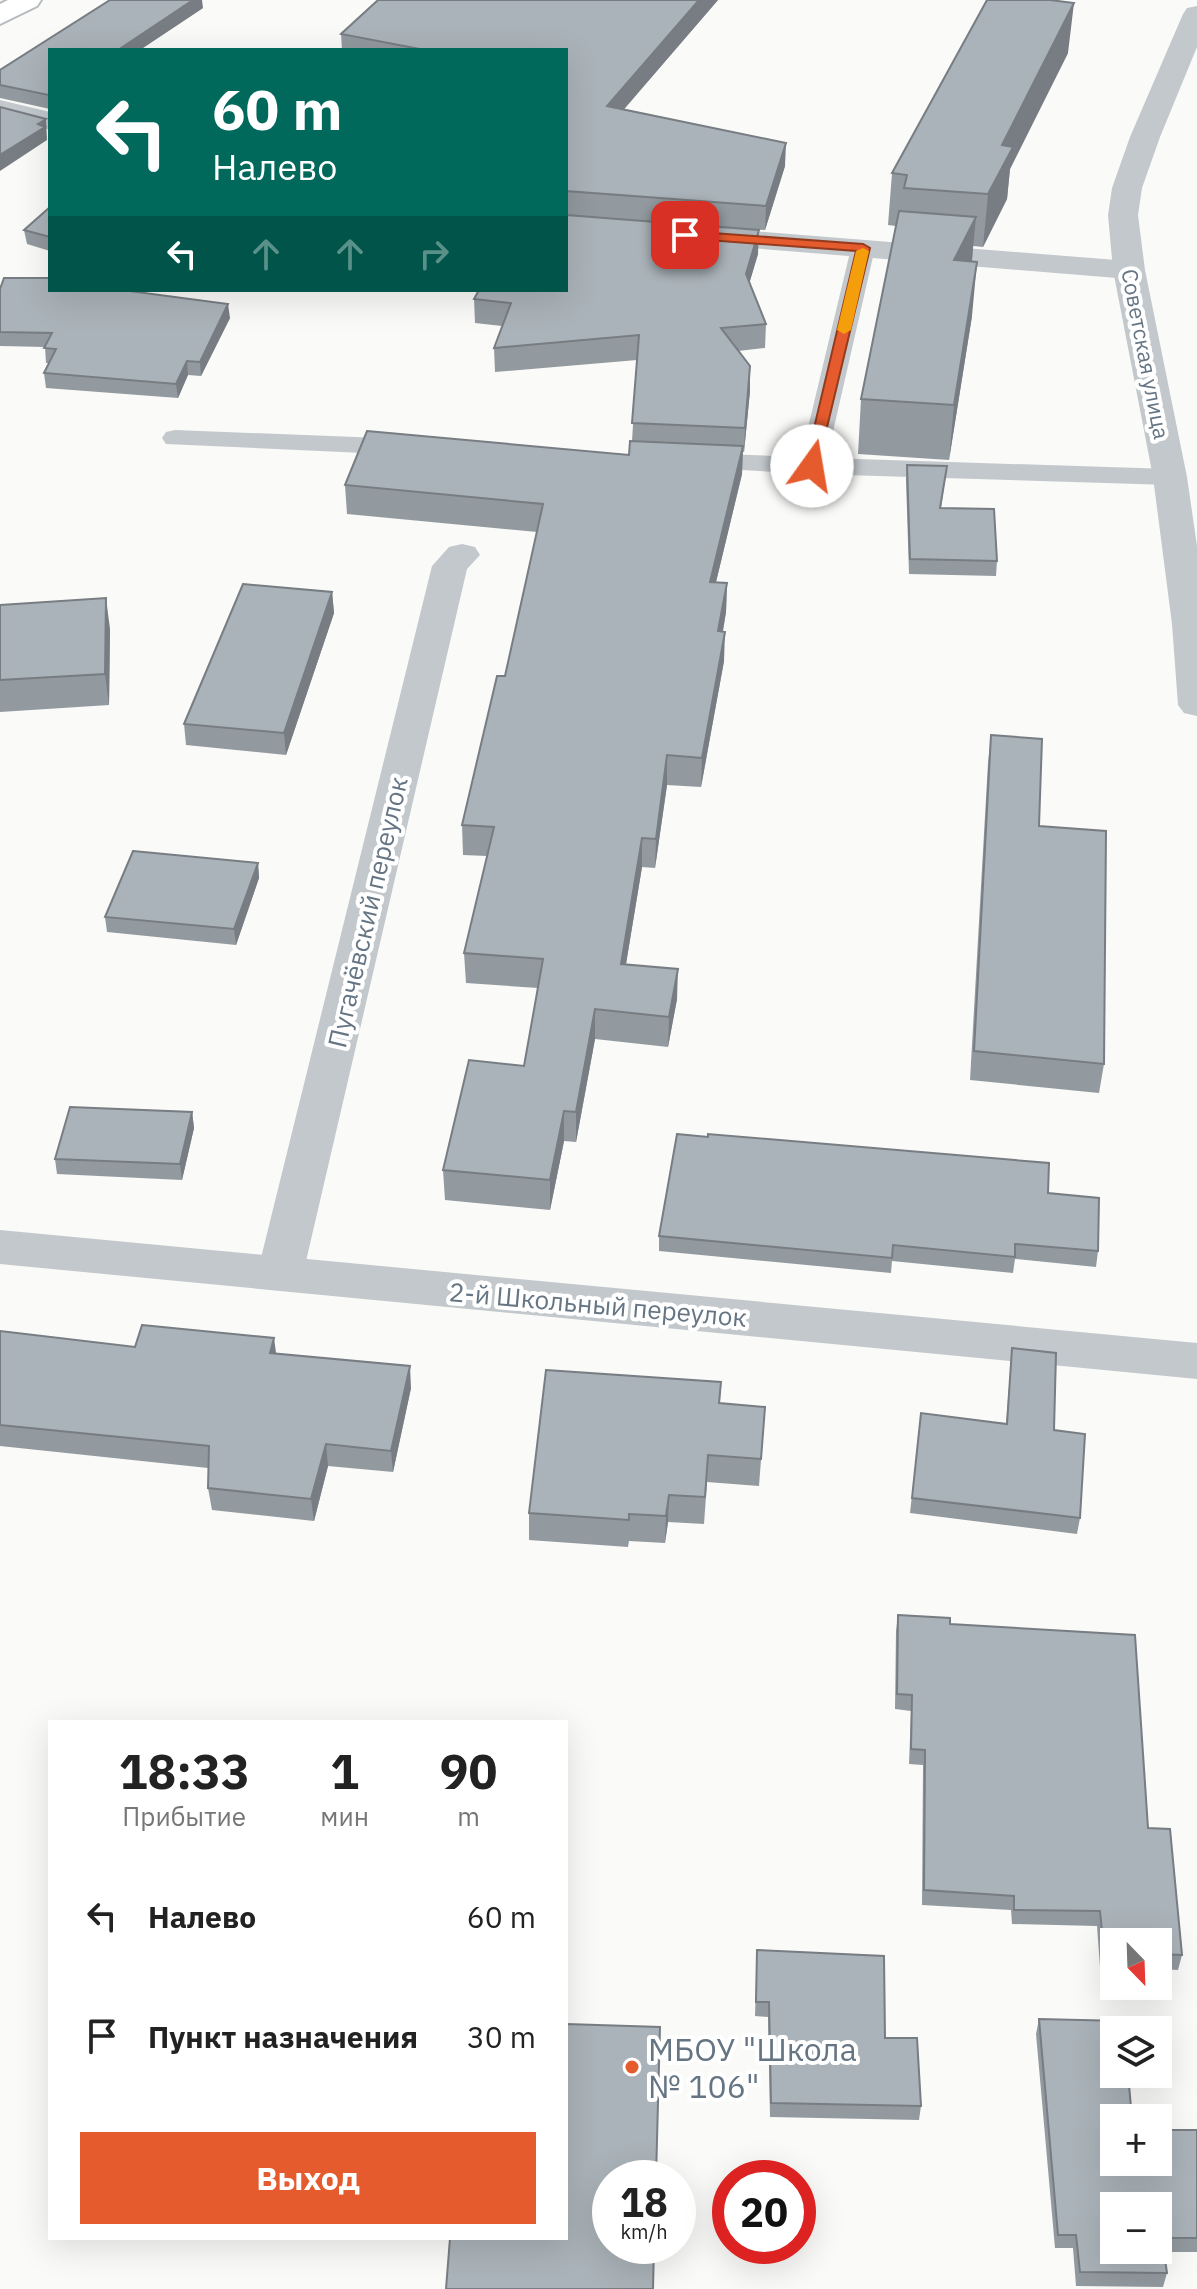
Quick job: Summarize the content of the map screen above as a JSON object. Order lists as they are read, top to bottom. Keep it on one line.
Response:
{"streets":{"street":["Советская улица","Пугачёвский переулок","2-й Школьный переулок"]},"crossings":[["Пугачёвский переулок","2-й Школьный переулок"]],"places":["МБОУ \"Школа № 106\""],"north":"bottom right","page":{"turn":["60 m","Налево"],"eta":["18:33","Прибытие","1","мин","90","m"],"list":[{"name":"Налево","value":"60 m"},{"name":"Пункт назначения","value":"30 m"}],"map_buttons":["+","−"],"buttons":"Выход","speed":"18 km/h","limit":"20"}}
